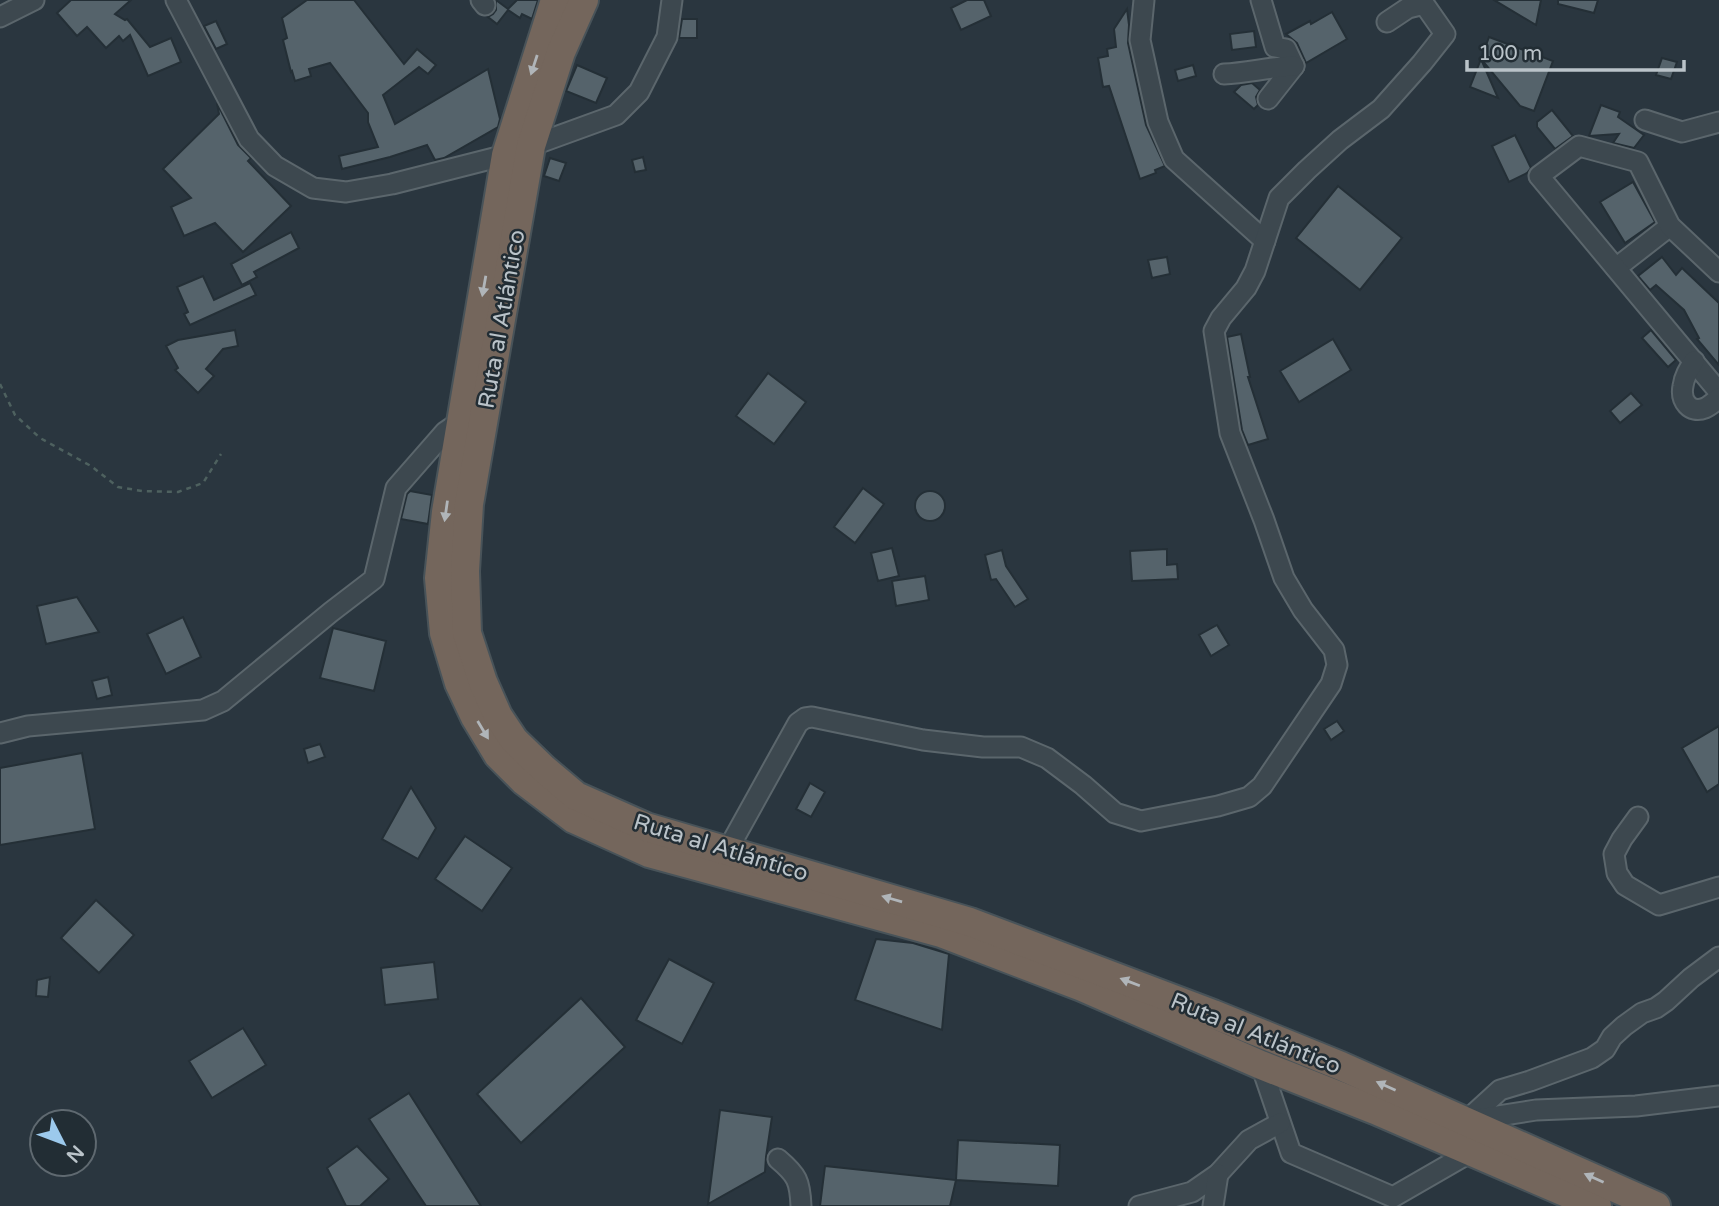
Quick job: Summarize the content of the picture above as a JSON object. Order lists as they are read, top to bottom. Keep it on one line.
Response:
{"streets":{"highway":["Ruta al Atlántico"]},"scale_bar":"100 m","north":"bottom right"}
